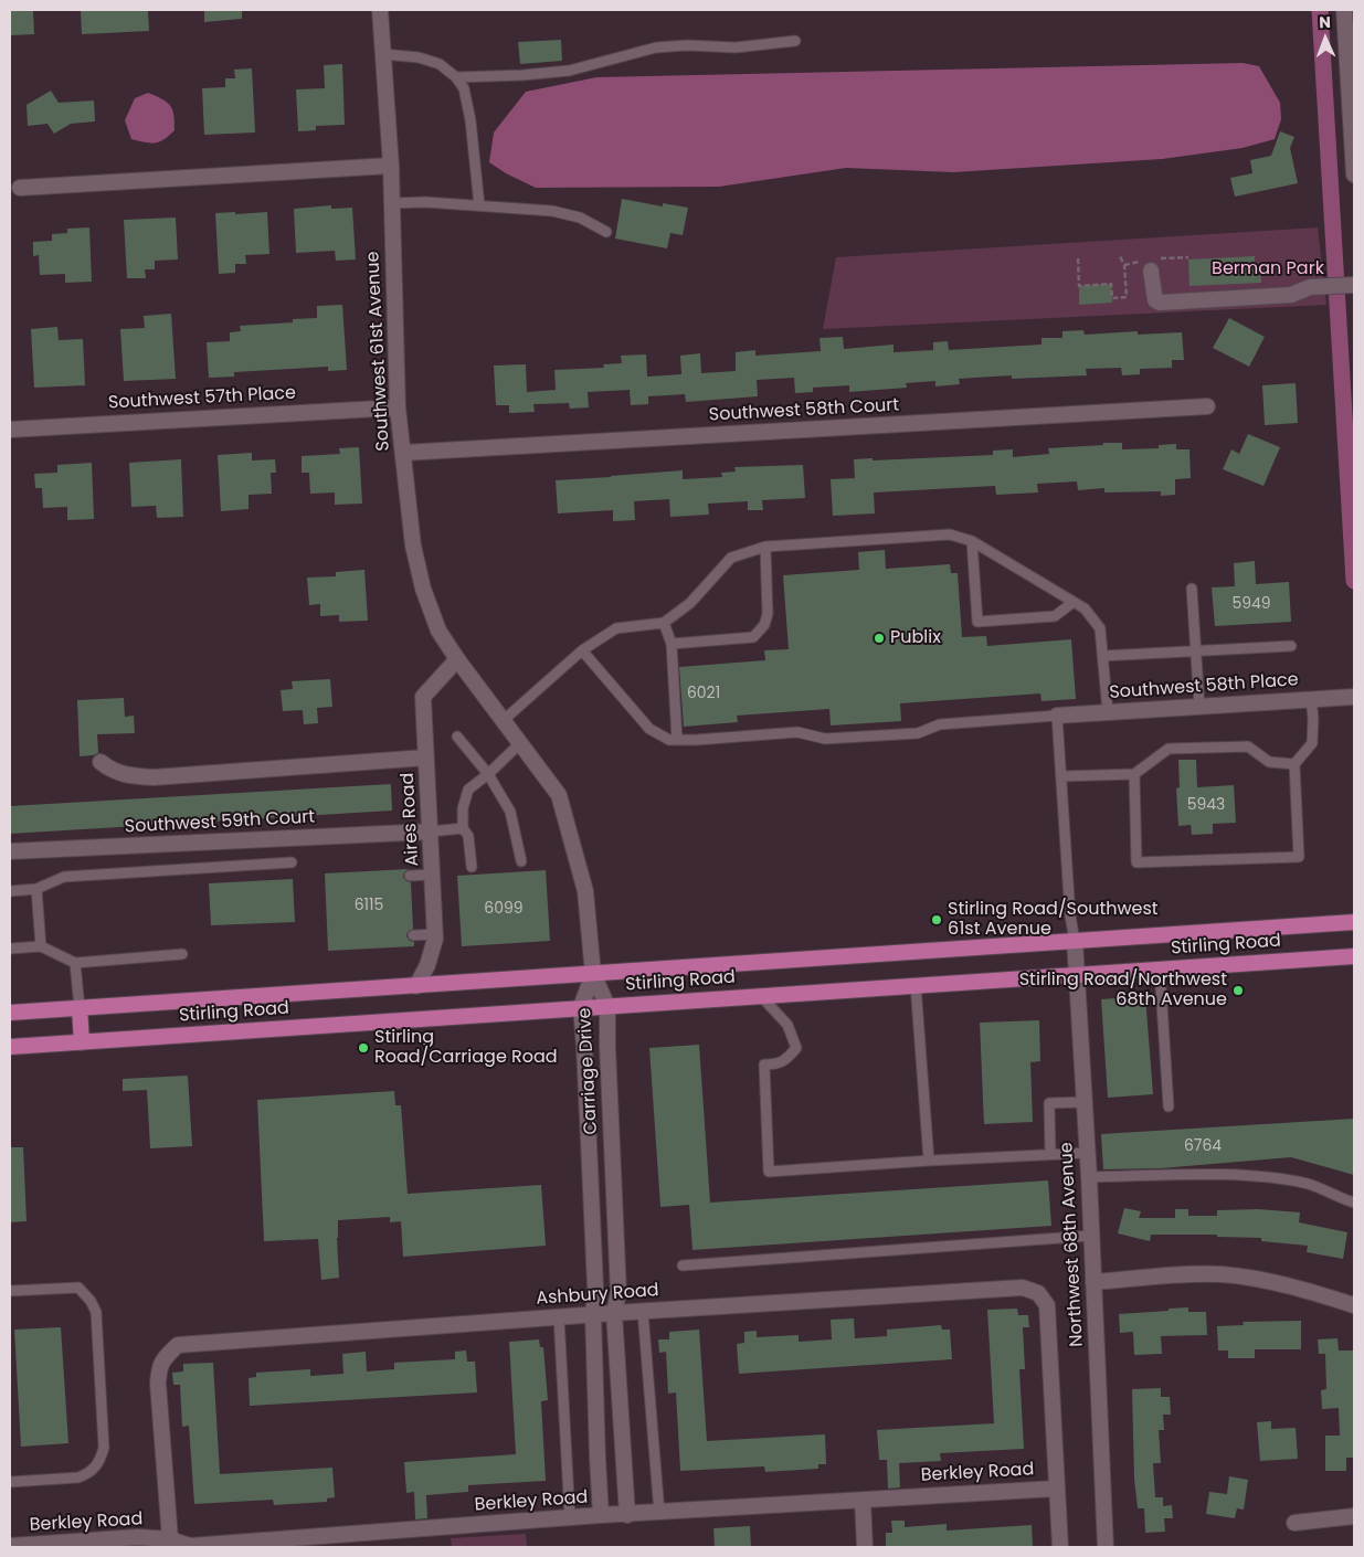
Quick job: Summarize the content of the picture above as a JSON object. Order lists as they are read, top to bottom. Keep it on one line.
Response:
{"streets":{"main road":["Stirling Road"],"street":["Southwest 61st Avenue","Southwest 57th Place","Southwest 58th Court","Southwest 58th Place","Aires Road","Southwest 59th Court","Carriage Drive","Northwest 68th Avenue","Ashbury Road","Berkley Road"]},"crossings":[["Southwest 61st Avenue","Southwest 57th Place"],["Southwest 61st Avenue","Southwest 58th Court"],["Southwest 61st Avenue","Aires Road"],["Southwest 61st Avenue","Stirling Road"],["Southwest 61st Avenue","Carriage Drive"],["Aires Road","Southwest 59th Court"],["Aires Road","Stirling Road"],["Stirling Road","Carriage Drive"],["Stirling Road","Northwest 68th Avenue"],["Carriage Drive","Ashbury Road"],["Carriage Drive","Berkley Road"],["Ashbury Road","Berkley Road"]],"parks":["Berman Park"],"places":["Publix","Stirling Road/Southwest 61st Avenue","Stirling Road/Northwest 68th Avenue","Stirling Road/Carriage Road"],"house_numbers":["5949","6021","5943","6115","6099","6764"],"north":"top"}
